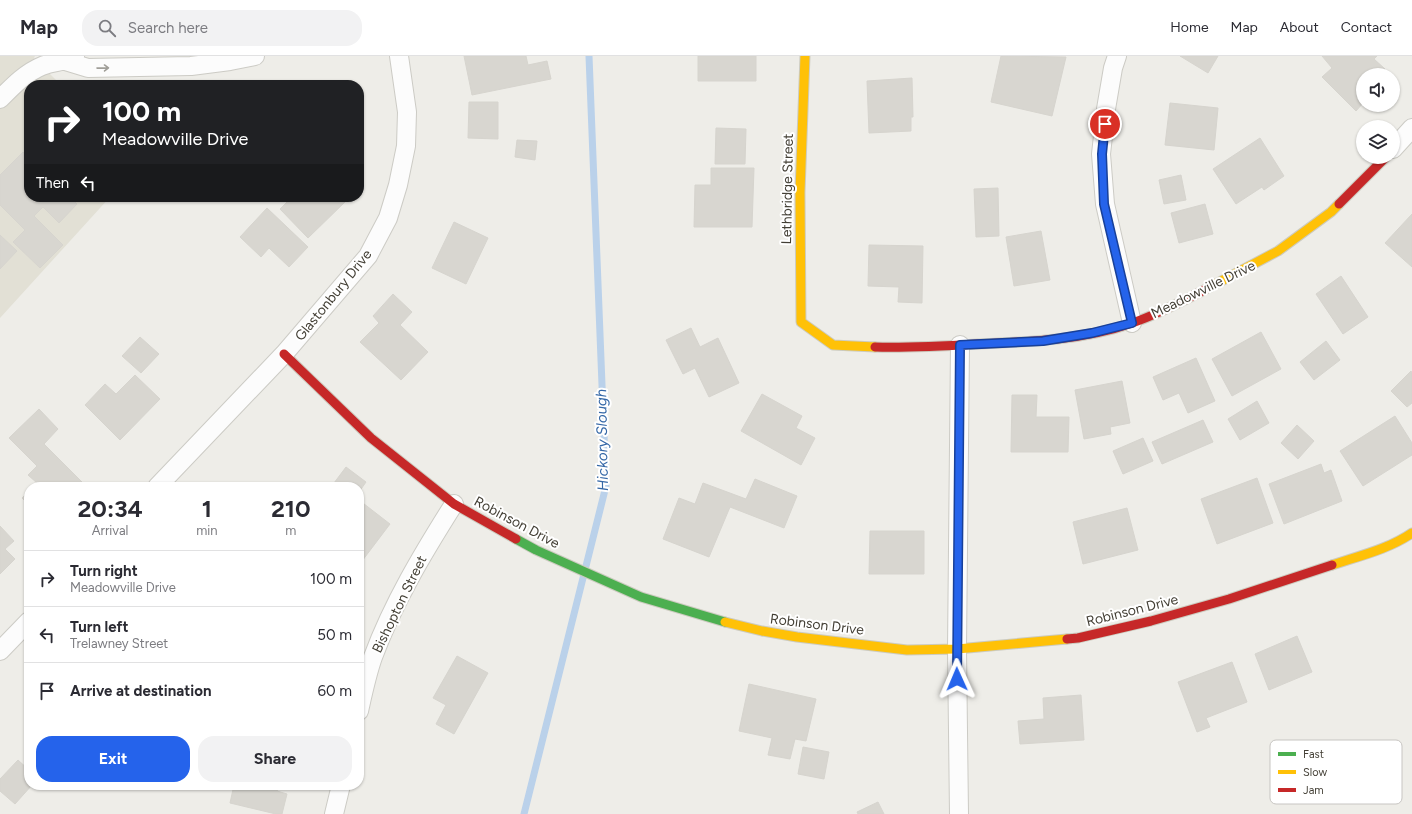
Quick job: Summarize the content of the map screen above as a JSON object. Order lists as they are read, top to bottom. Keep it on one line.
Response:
{"streets":{"street":["Lethbridge Street","Meadowville Drive","Glastonbury Drive","Robinson Drive","Bishopton Street"]},"crossings":[["Lethbridge Street","Meadowville Drive"],["Glastonbury Drive","Robinson Drive"],["Robinson Drive","Bishopton Street"]],"water":["Hickory Slough"],"legend":["Fast","Slow","Jam"],"page":{"header":"Map","search":"Search here","nav":["Home","Map","About","Contact"],"turn":["100 m","Meadowville Drive"],"then":"Then","eta":["20:34","Arrival","1","min","210","m"],"list":[{"name":"Turn right","note":"Meadowville Drive","value":"100 m"},{"name":"Turn left","note":"Trelawney Street","value":"50 m"},{"name":"Arrive at destination","value":"60 m"}],"buttons":["Exit","Share"]}}
